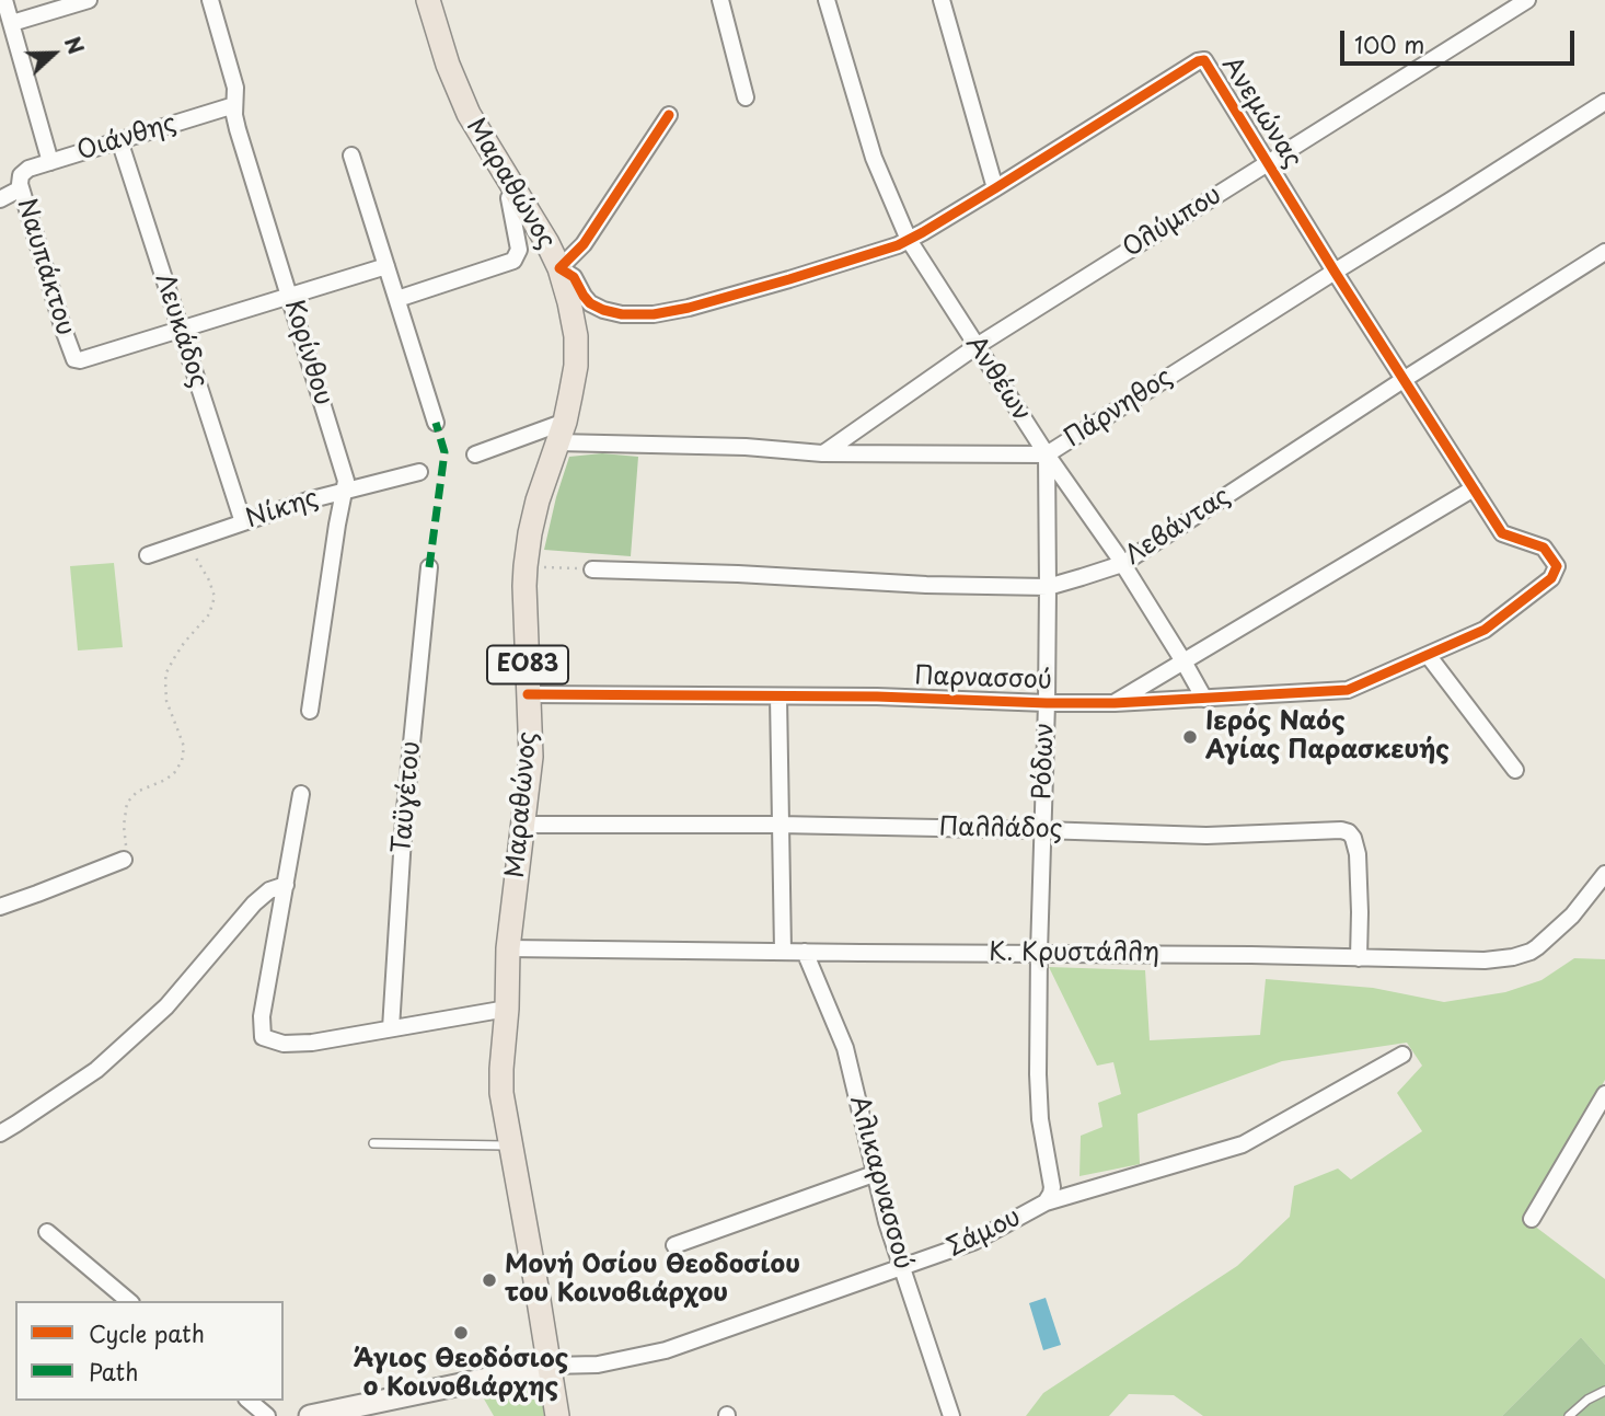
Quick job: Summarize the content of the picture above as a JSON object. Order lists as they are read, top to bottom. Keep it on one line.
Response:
{"streets":{"main road":["Μαραθώνος","ΕΟ83"],"street":["Ανεμώνας","Οιάνθης","Ολύμπου","Ναυπάκτου","Λευκάδος","Κορίνθου","Ανθέων","Πάρνηθος","Νίκης","Λεβάντας","Παρνασσού","Ρόδων","Ταϋγέτου","Παλλάδος","Κ. Κρυστάλλη","Αλικαρνασσού","Σάμου"]},"crossings":[["Ανεμώνας","Μαραθώνος"],["Ανεμώνας","Ολύμπου"],["Ανεμώνας","Ανθέων"],["Ανεμώνας","Πάρνηθος"],["Ανεμώνας","Λεβάντας"],["Ανεμώνας","Παρνασσού"],["Οιάνθης","Ναυπάκτου"],["Οιάνθης","Λευκάδος"],["Οιάνθης","Κορίνθου"],["Μαραθώνος","Πάρνηθος"],["Μαραθώνος","Παρνασσού"],["Μαραθώνος","Παλλάδος"],["Μαραθώνος","Κ. Κρυστάλλη"],["Μαραθώνος","Σάμου"],["Ολύμπου","Ανθέων"],["Ολύμπου","Πάρνηθος"],["Ναυπάκτου","Λευκάδος"],["Λευκάδος","Νίκης"],["Κορίνθου","Νίκης"],["Ανθέων","Πάρνηθος"],["Ανθέων","Λεβάντας"],["Ανθέων","Παρνασσού"],["Ανθέων","Ρόδων"],["Πάρνηθος","Ρόδων"],["Λεβάντας","Ρόδων"],["Παρνασσού","Ρόδων"],["Ρόδων","Παλλάδος"],["Ρόδων","Κ. Κρυστάλλη"],["Ρόδων","Σάμου"],["Παλλάδος","Κ. Κρυστάλλη"],["Κ. Κρυστάλλη","Αλικαρνασσού"],["Αλικαρνασσού","Σάμου"]],"places":["Ιερός Ναός Αγίας Παρασκευής","Μονή Οσίου Θεοδοσίου του Κοινοβιάρχου","Άγιος Θεοδόσιος ο Κοινοβιάρχης"],"legend":["Cycle path","Path"],"scale_bar":"100 m","north":"right"}
